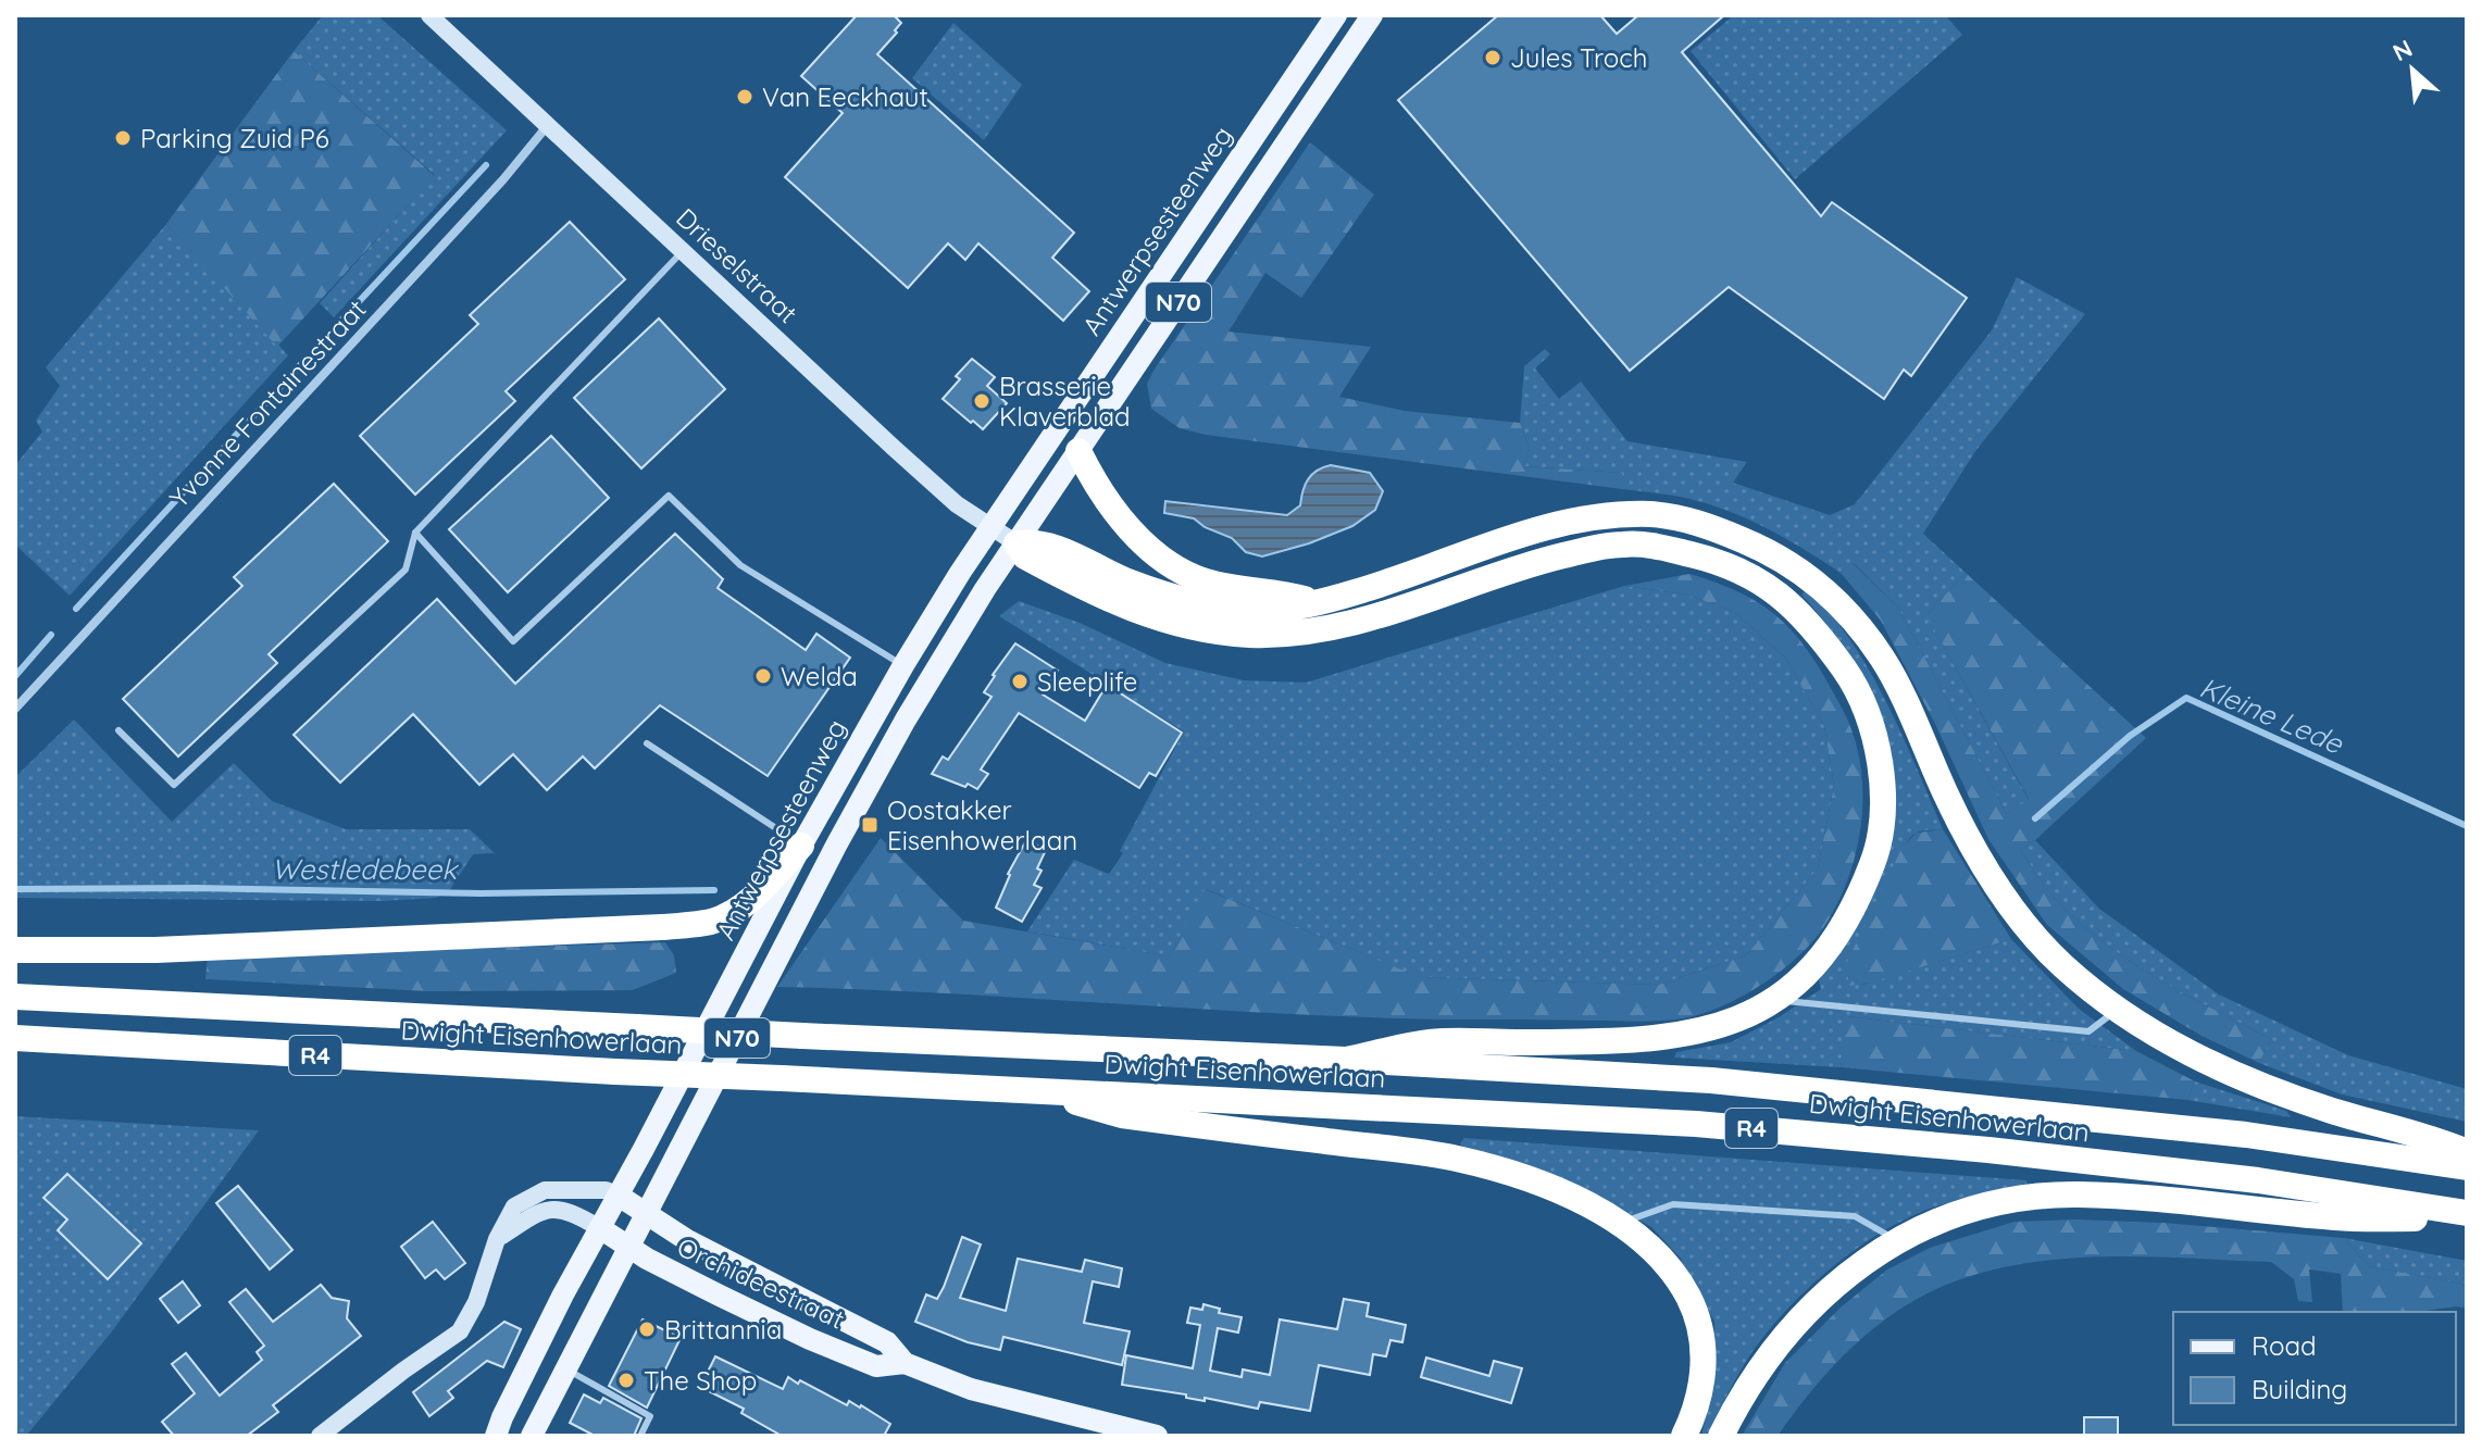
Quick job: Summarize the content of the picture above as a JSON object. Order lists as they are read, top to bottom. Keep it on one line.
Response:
{"streets":{"highway":["Dwight Eisenhowerlaan","R4"],"main road":["Antwerpsesteenweg","N70","Orchideestraat"],"street":["Drieselstraat","Yvonne Fontainestraat"]},"crossings":[["Antwerpsesteenweg","Drieselstraat"],["Antwerpsesteenweg","Orchideestraat"],["Drieselstraat","N70"],["Drieselstraat","Yvonne Fontainestraat"],["N70","Orchideestraat"]],"water":["Kleine Lede","Westledebeek"],"places":{"other":["Jules Troch","Van Eeckhaut","Parking Zuid P6","Brasserie Klaverblad","Welda","Sleeplife","Brittannia","The Shop"],"transit":["Oostakker Eisenhowerlaan"]},"legend":["Road","Building"],"north":"top left"}
